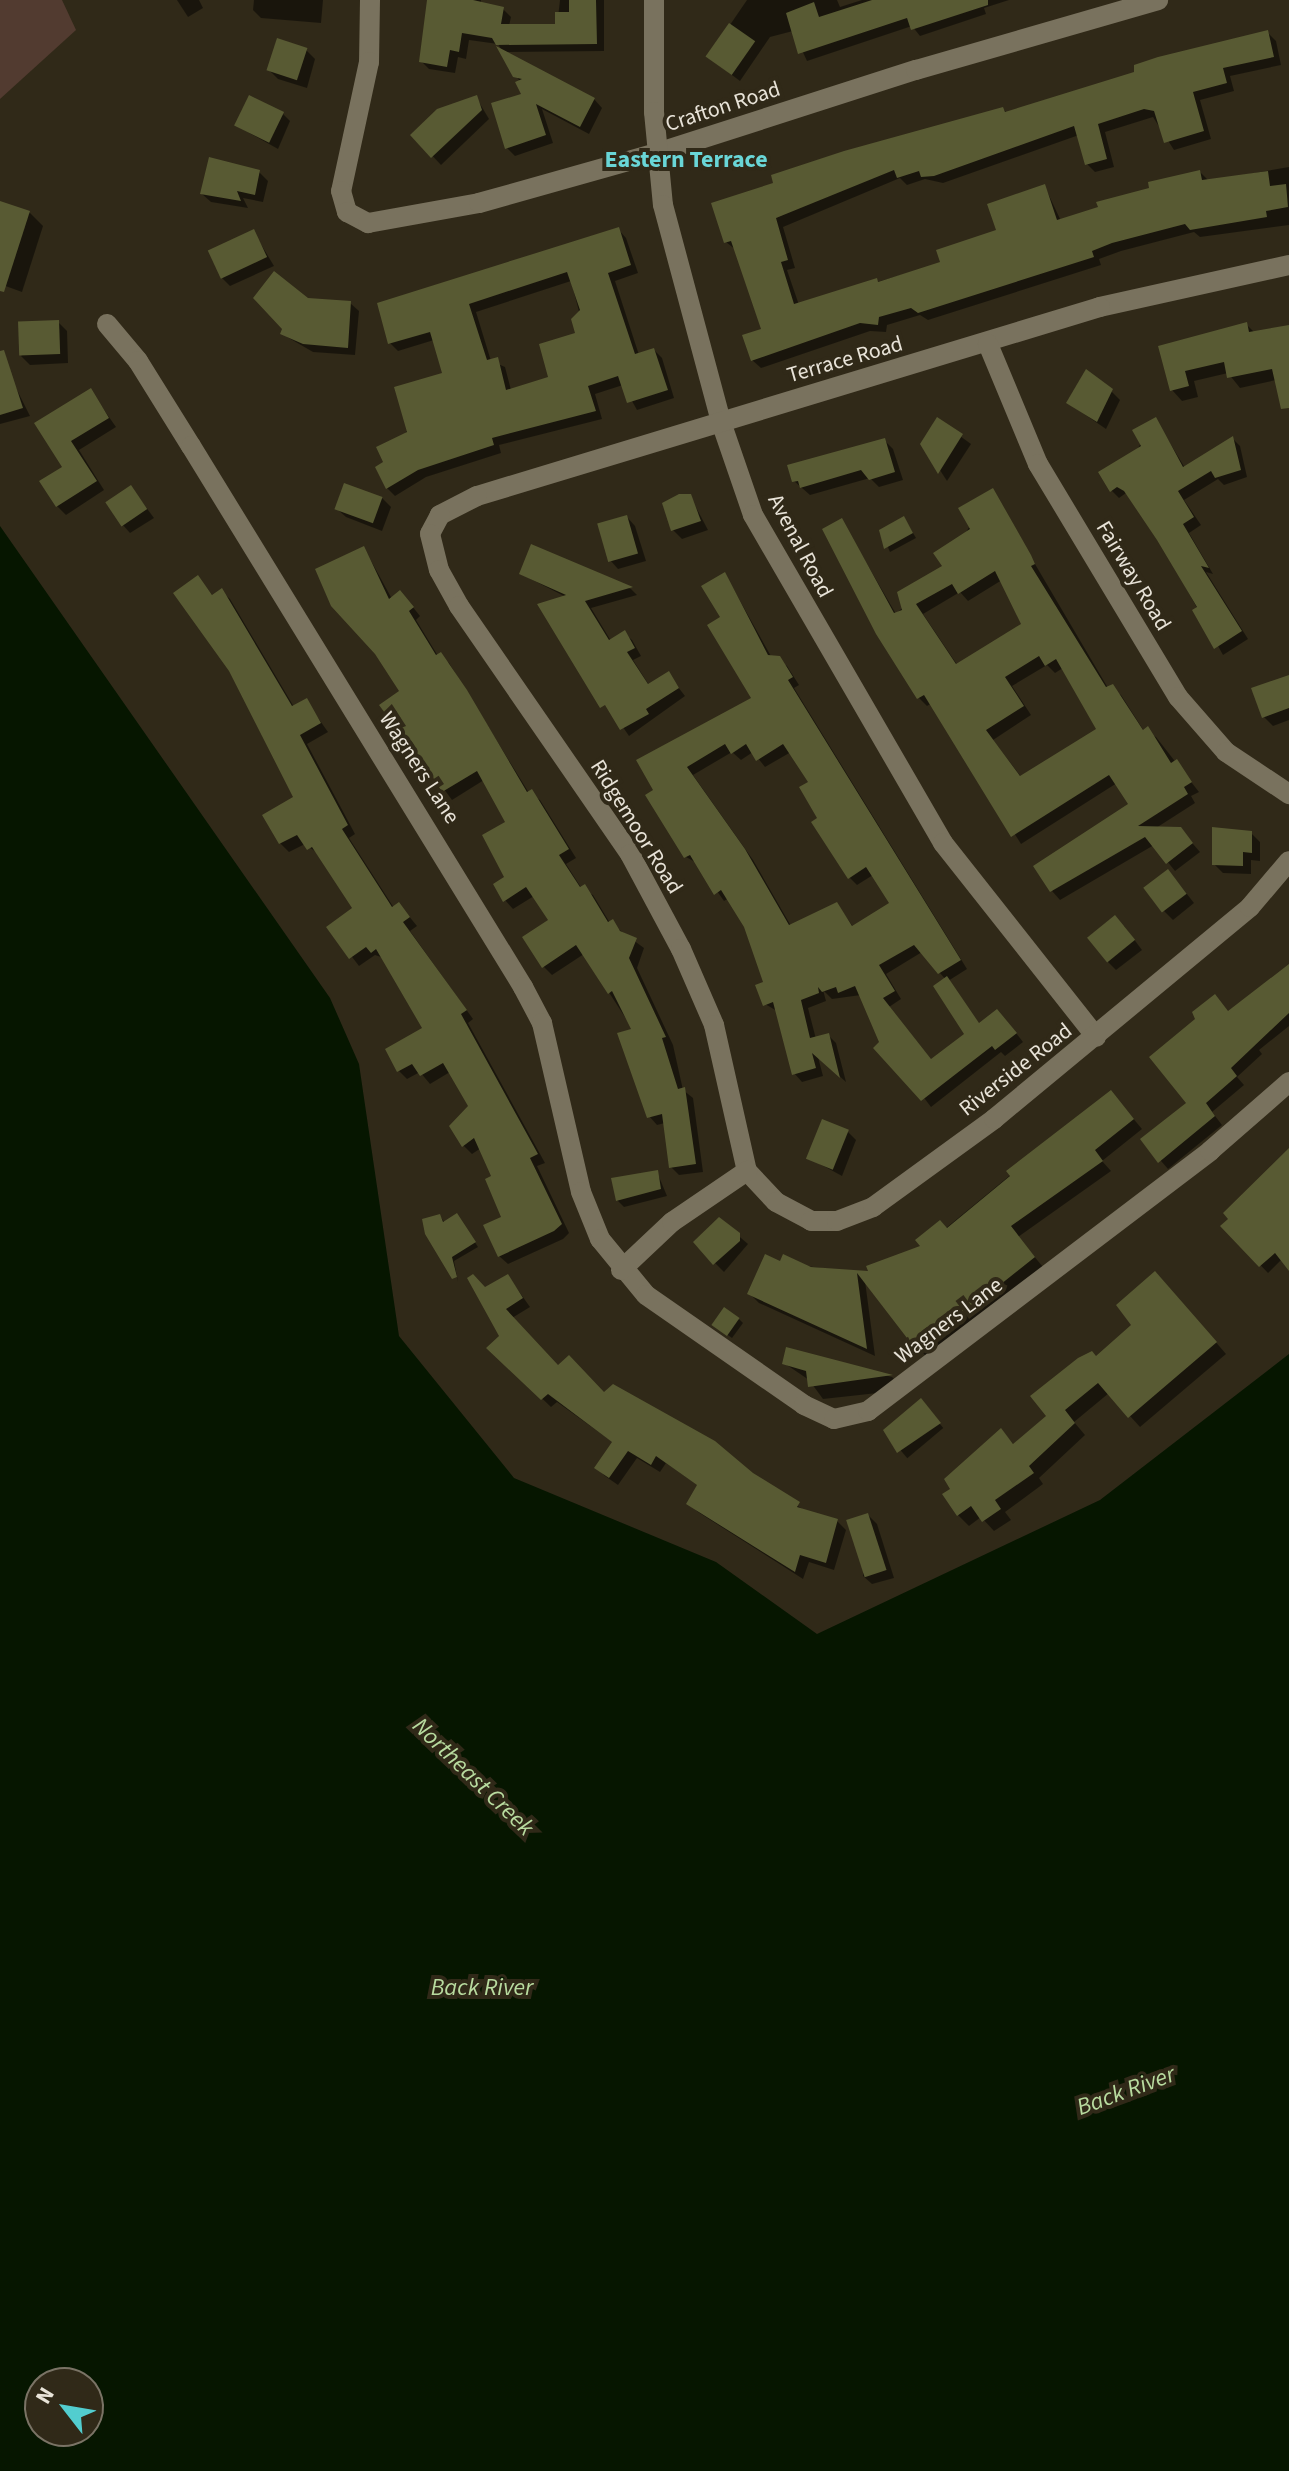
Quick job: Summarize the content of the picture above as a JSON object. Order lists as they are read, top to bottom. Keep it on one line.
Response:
{"streets":{"street":["Crafton Road","Terrace Road","Avenal Road","Fairway Road","Wagners Lane","Ridgemoor Road","Riverside Road"]},"crossings":[["Crafton Road","Avenal Road"],["Terrace Road","Avenal Road"],["Terrace Road","Fairway Road"],["Terrace Road","Ridgemoor Road"],["Avenal Road","Riverside Road"],["Ridgemoor Road","Riverside Road"]],"districts":["Eastern Terrace"],"water":["Northeast Creek","Back River"],"north":"top left"}
